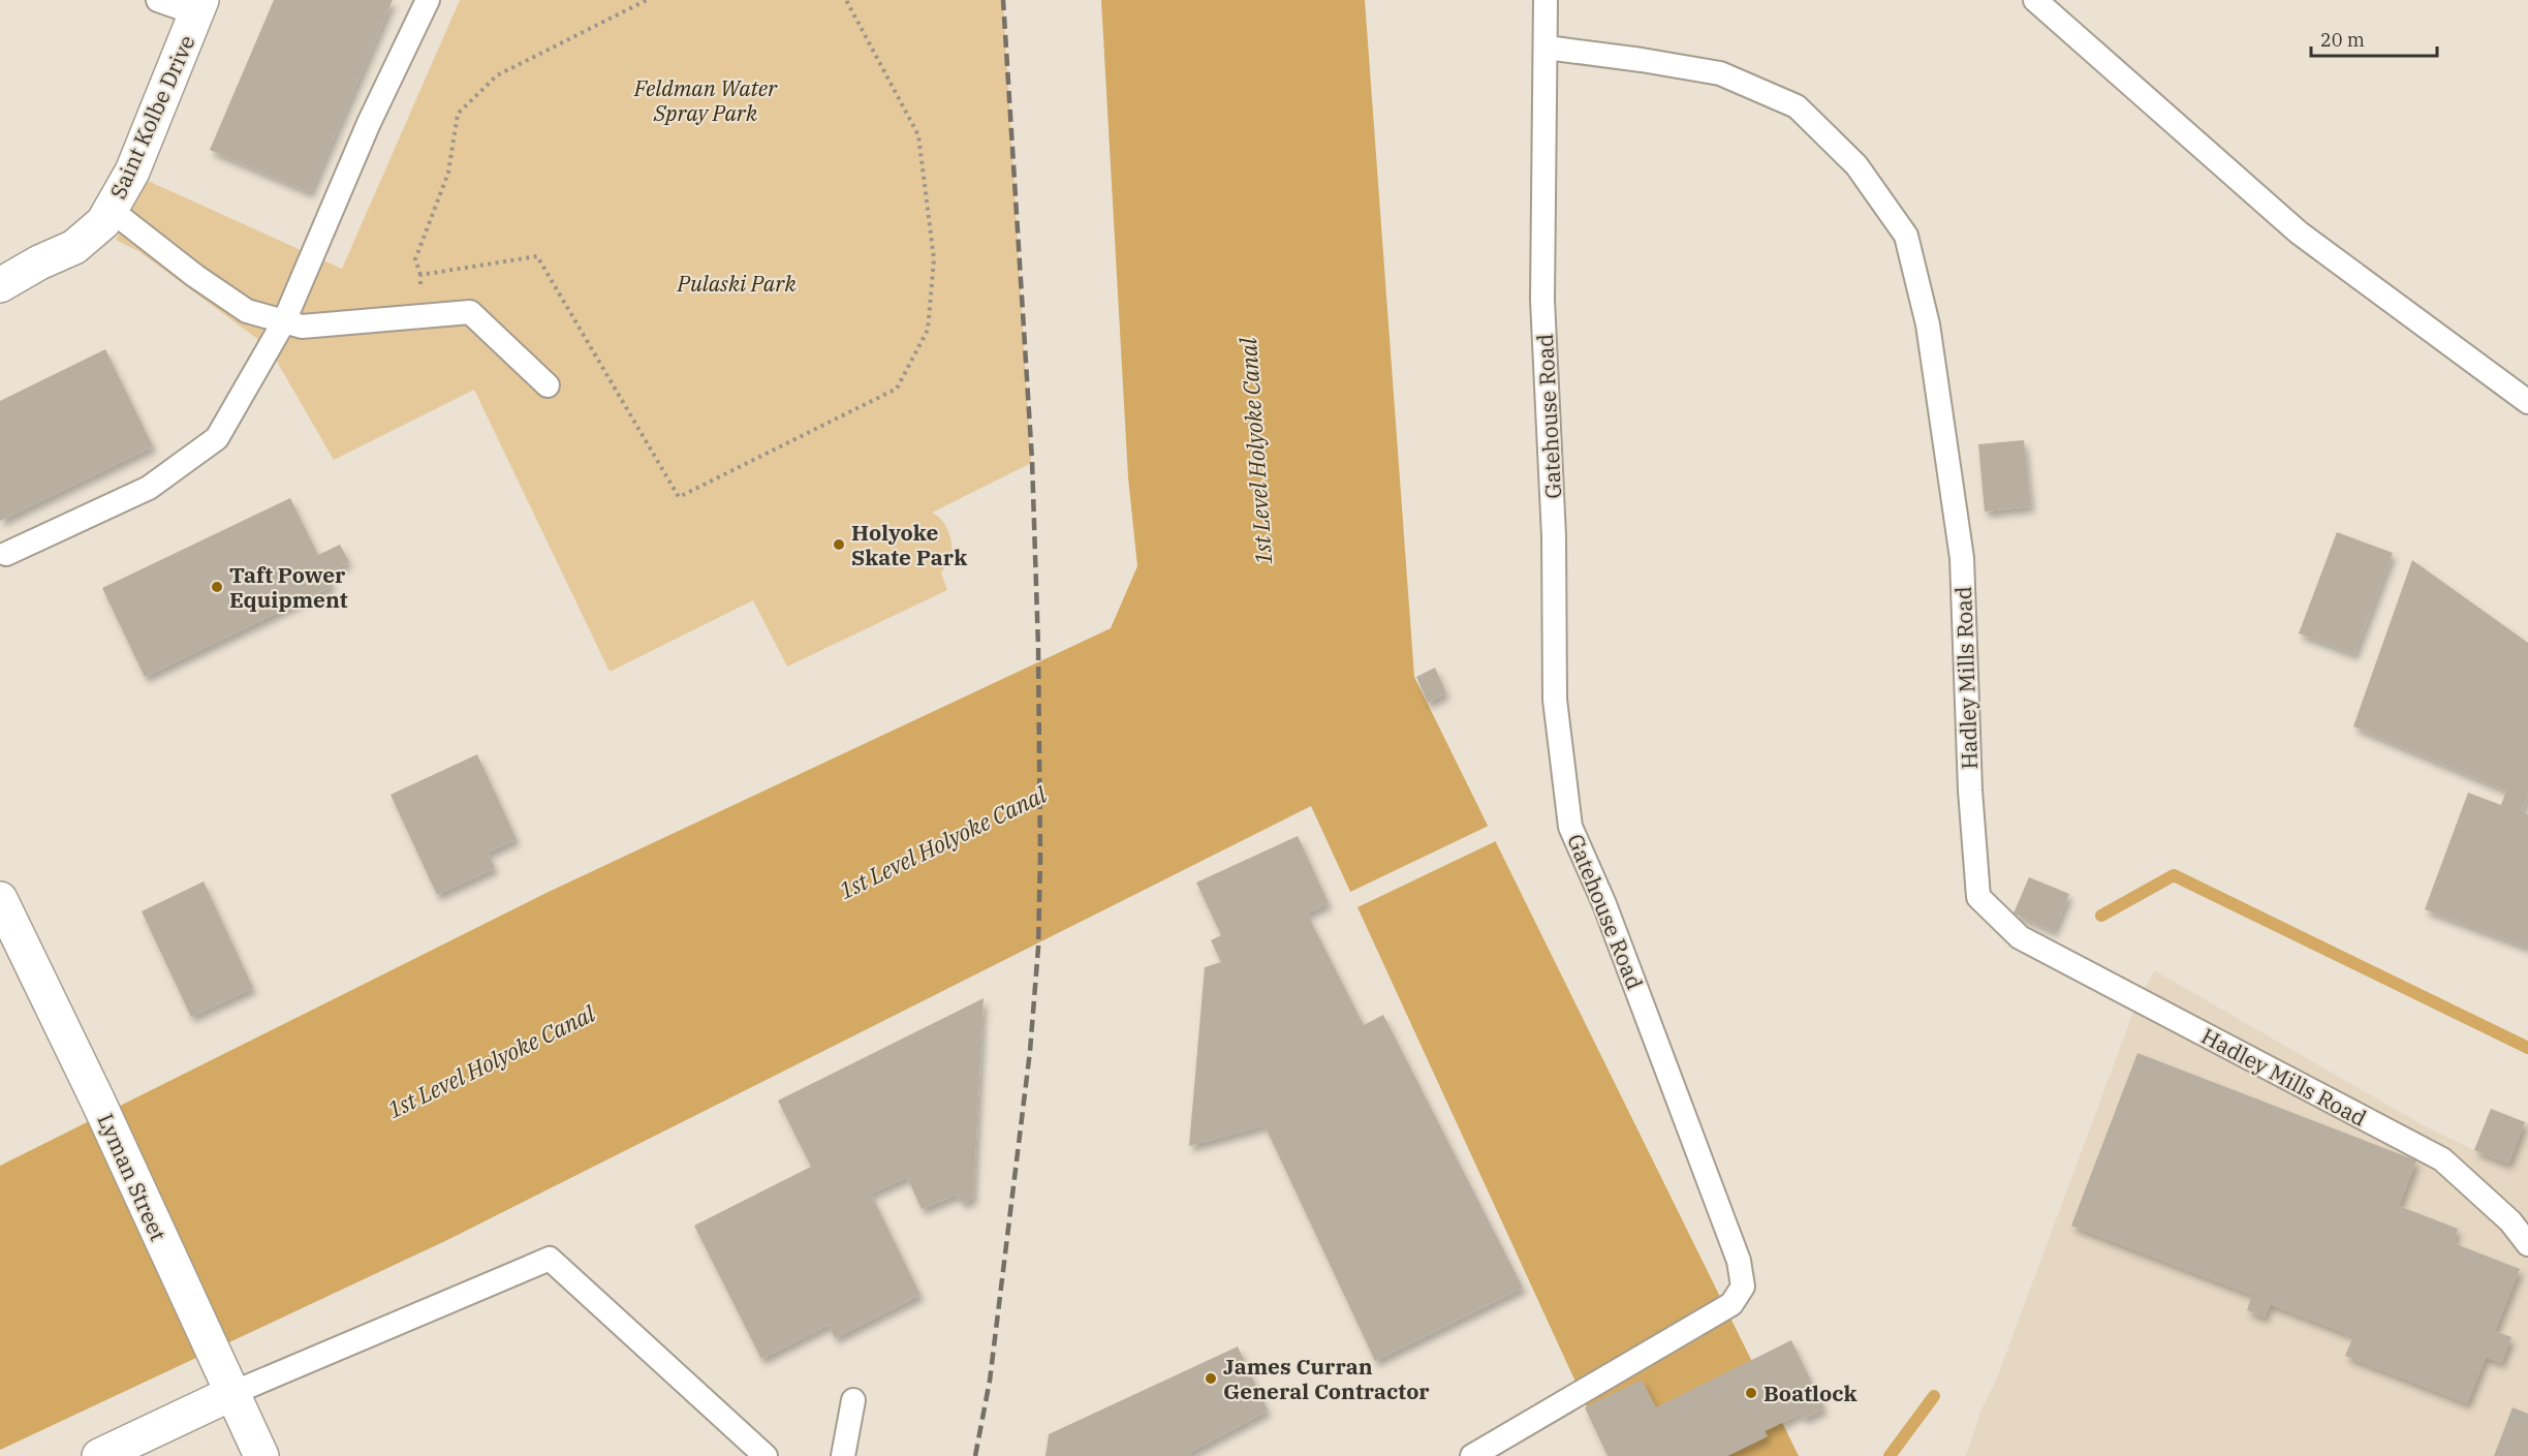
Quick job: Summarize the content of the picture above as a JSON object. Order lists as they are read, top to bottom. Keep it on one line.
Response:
{"streets":{"main road":["Saint Kolbe Drive","Lyman Street"],"lane":["Gatehouse Road","Hadley Mills Road"]},"crossings":[["Gatehouse Road","Hadley Mills Road"]],"water":["1st Level Holyoke Canal"],"parks":["Feldman Water Spray Park","Pulaski Park"],"places":["Holyoke Skate Park","Taft Power Equipment","James Curran General Contractor","Boatlock"],"scale_bar":"20 m"}
